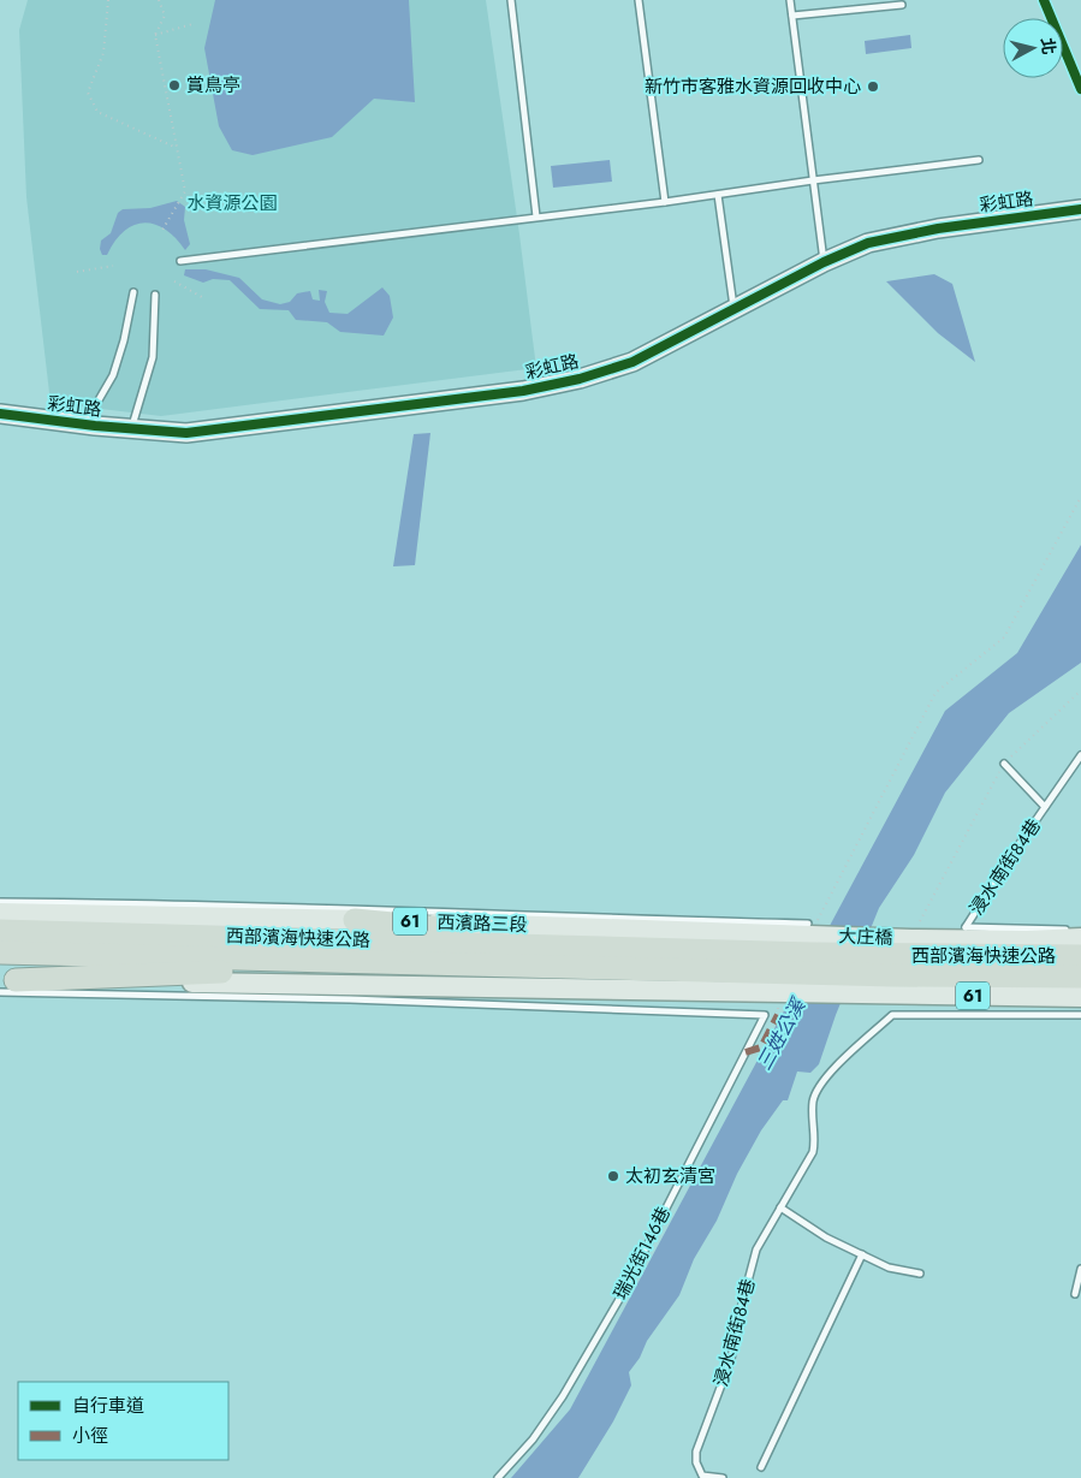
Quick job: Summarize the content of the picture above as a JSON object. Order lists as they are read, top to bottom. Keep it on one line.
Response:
{"streets":{"highway":["61","大庄橋","西部濱海快速公路"],"main road":["西濱路三段"],"street":["彩虹路"],"lane":["浸水南街84巷","瑞光街146巷"]},"crossings":[["浸水南街84巷","61"],["61","大庄橋"],["61","瑞光街146巷"],["西濱路三段","大庄橋"],["西濱路三段","西部濱海快速公路"],["大庄橋","西部濱海快速公路"]],"water":["三姓公溪"],"parks":["水資源公園"],"places":["賞鳥亭","新竹市客雅水資源回收中心","太初玄清宮"],"legend":["自行車道","小徑"],"north":"right"}
